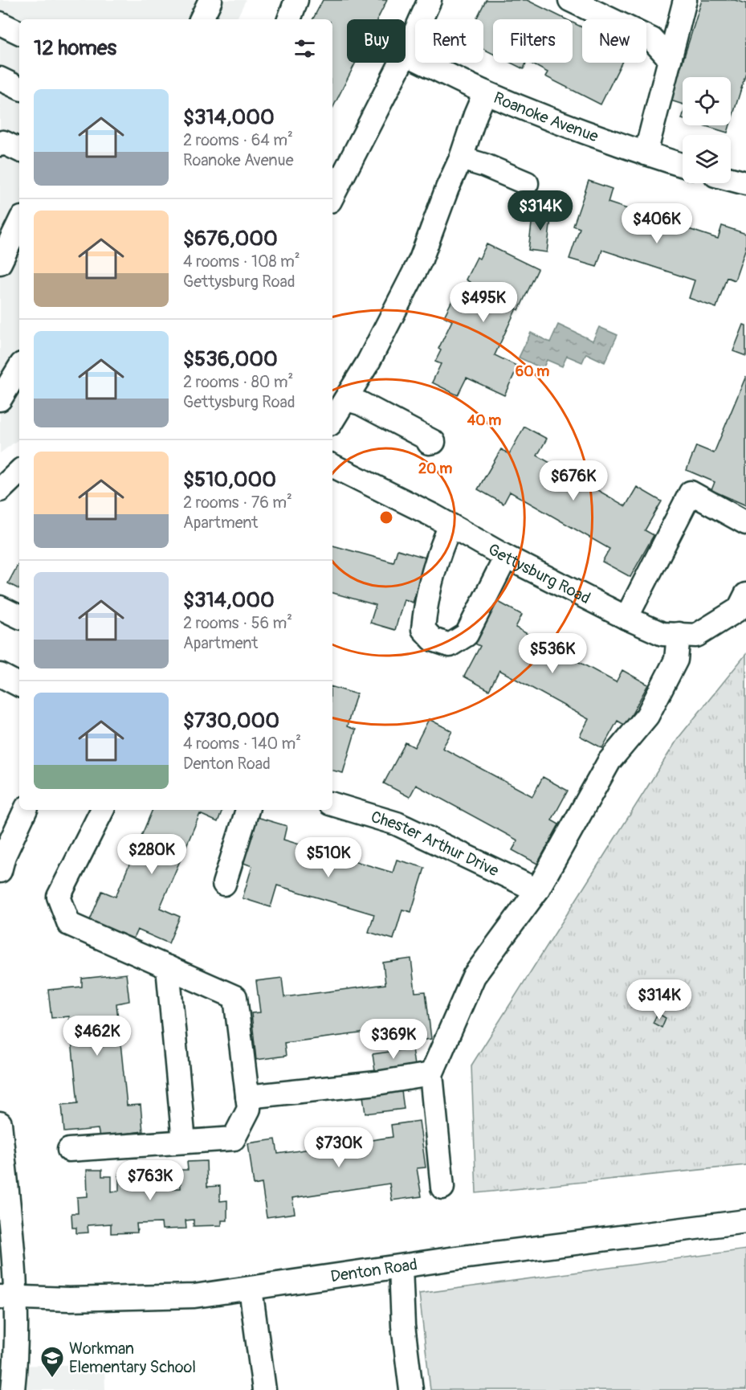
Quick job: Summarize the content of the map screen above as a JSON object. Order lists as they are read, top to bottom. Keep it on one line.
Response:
{"streets":{"street":["Roanoke Avenue","Gettysburg Road","Chester Arthur Drive","Denton Road"]},"places":{"school or university":["Workman Elementary School"]},"page":{"chip":["Buy","Rent","Filters","New"],"heading":"12 homes","list":[{"name":"$314,000","note":"2 rooms · 64 m² · Roanoke Avenue"},{"name":"$676,000","note":"4 rooms · 108 m² · Gettysburg Road"},{"name":"$536,000","note":"2 rooms · 80 m² · Gettysburg Road"},{"name":"$510,000","note":"2 rooms · 76 m² · Apartment"},{"name":"$314,000","note":"2 rooms · 56 m² · Apartment"},{"name":"$730,000","note":"4 rooms · 140 m² · Denton Road"}],"price":["$314K","$406K","$495K","$676K","$536K","$280K","$510K","$314K","$462K","$369K","$730K","$763K"]},"rings":["60 m","40 m","20 m"]}
